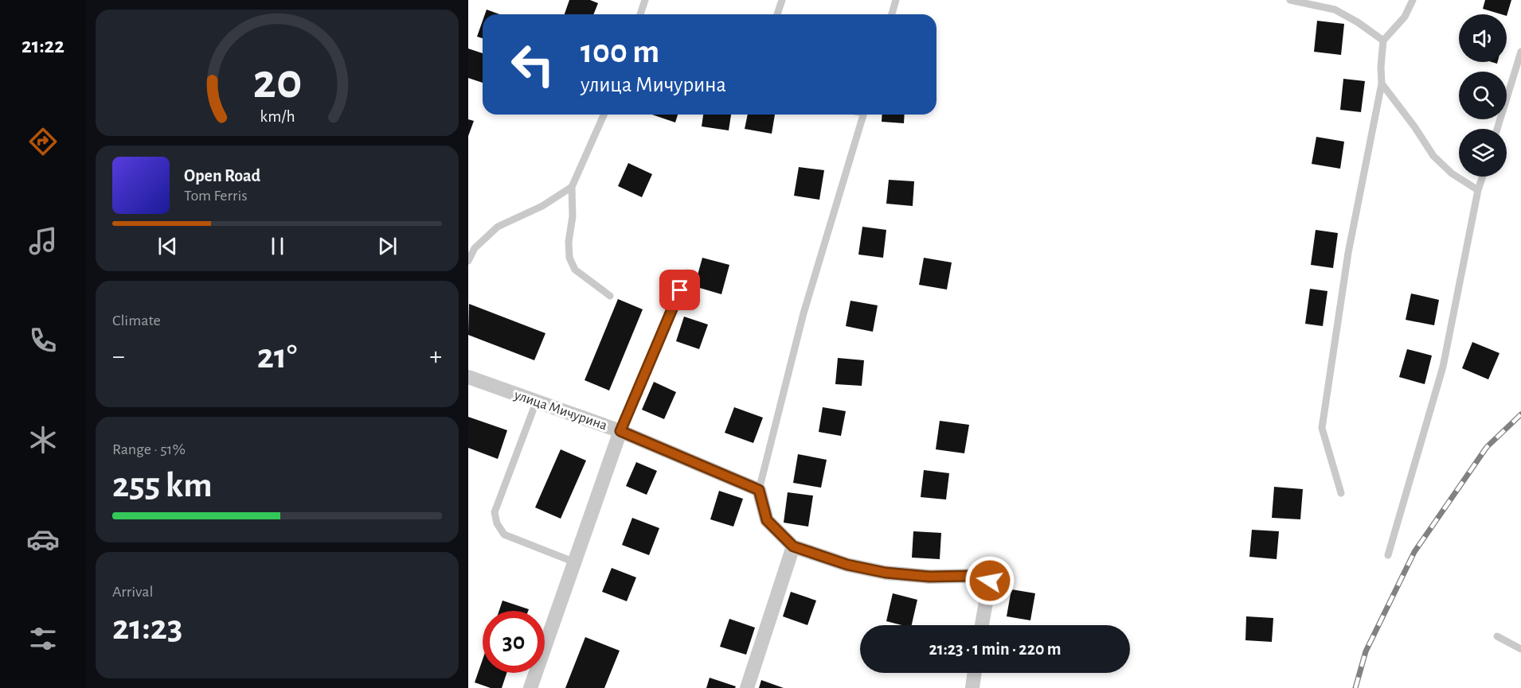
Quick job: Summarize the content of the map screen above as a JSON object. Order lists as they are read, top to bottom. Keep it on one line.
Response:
{"streets":{"street":["улица Мичурина"]},"page":{"tabs":"21:22","turn":["100 m","улица Мичурина"],"song":["Open Road","Tom Ferris"],"tile":["Climate",["Range · 51%","255 km"],["Arrival","21:23"]],"heat":["−","21°","+"],"limit":"30","trip":"21:23 · 1 min · 220 m","gauge":["20","km/h"]}}
